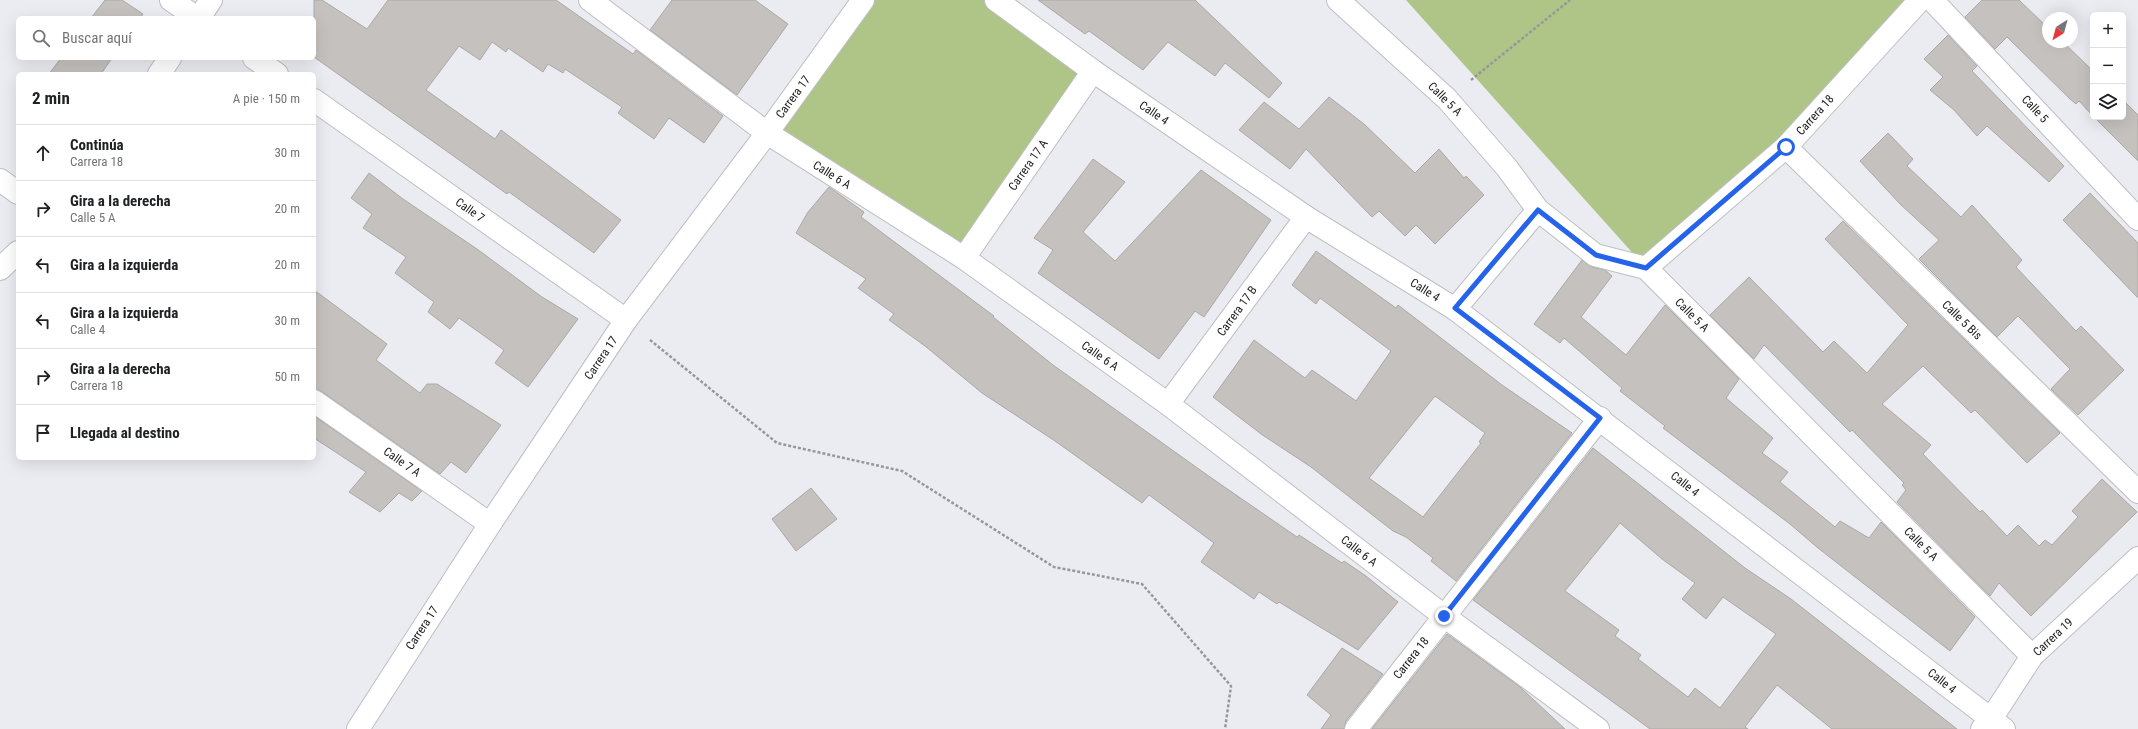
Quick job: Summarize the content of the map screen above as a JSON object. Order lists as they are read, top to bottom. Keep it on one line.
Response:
{"streets":{"street":["Carrera 17","Calle 5 A","Calle 5","Calle 4","Carrera 18","Carrera 17 A","Calle 6 A","Calle 7","Carrera 17 B","Calle 5 Bis","Calle 7 A","Carrera 19"]},"crossings":[["Carrera 17","Calle 6 A"],["Carrera 17","Calle 7"],["Carrera 17","Calle 7 A"],["Calle 5 A","Carrera 18"],["Calle 5 A","Carrera 19"],["Calle 4","Carrera 18"],["Calle 4","Carrera 17 A"],["Calle 4","Carrera 17 B"],["Calle 4","Carrera 19"],["Carrera 18","Calle 6 A"],["Carrera 18","Calle 5 Bis"],["Carrera 17 A","Calle 6 A"],["Calle 6 A","Carrera 17 B"]],"north":"bottom left","page":{"map_buttons":["+","−"],"search":"Buscar aquí","heading":["2 min","A pie · 150 m"],"list":[["Continúa","Carrera 18","30 m"],["Gira a la derecha","Calle 5 A","20 m"],["Gira a la izquierda","20 m"],["Gira a la izquierda","Calle 4","30 m"],["Gira a la derecha","Carrera 18","50 m"],"Llegada al destino"]}}
